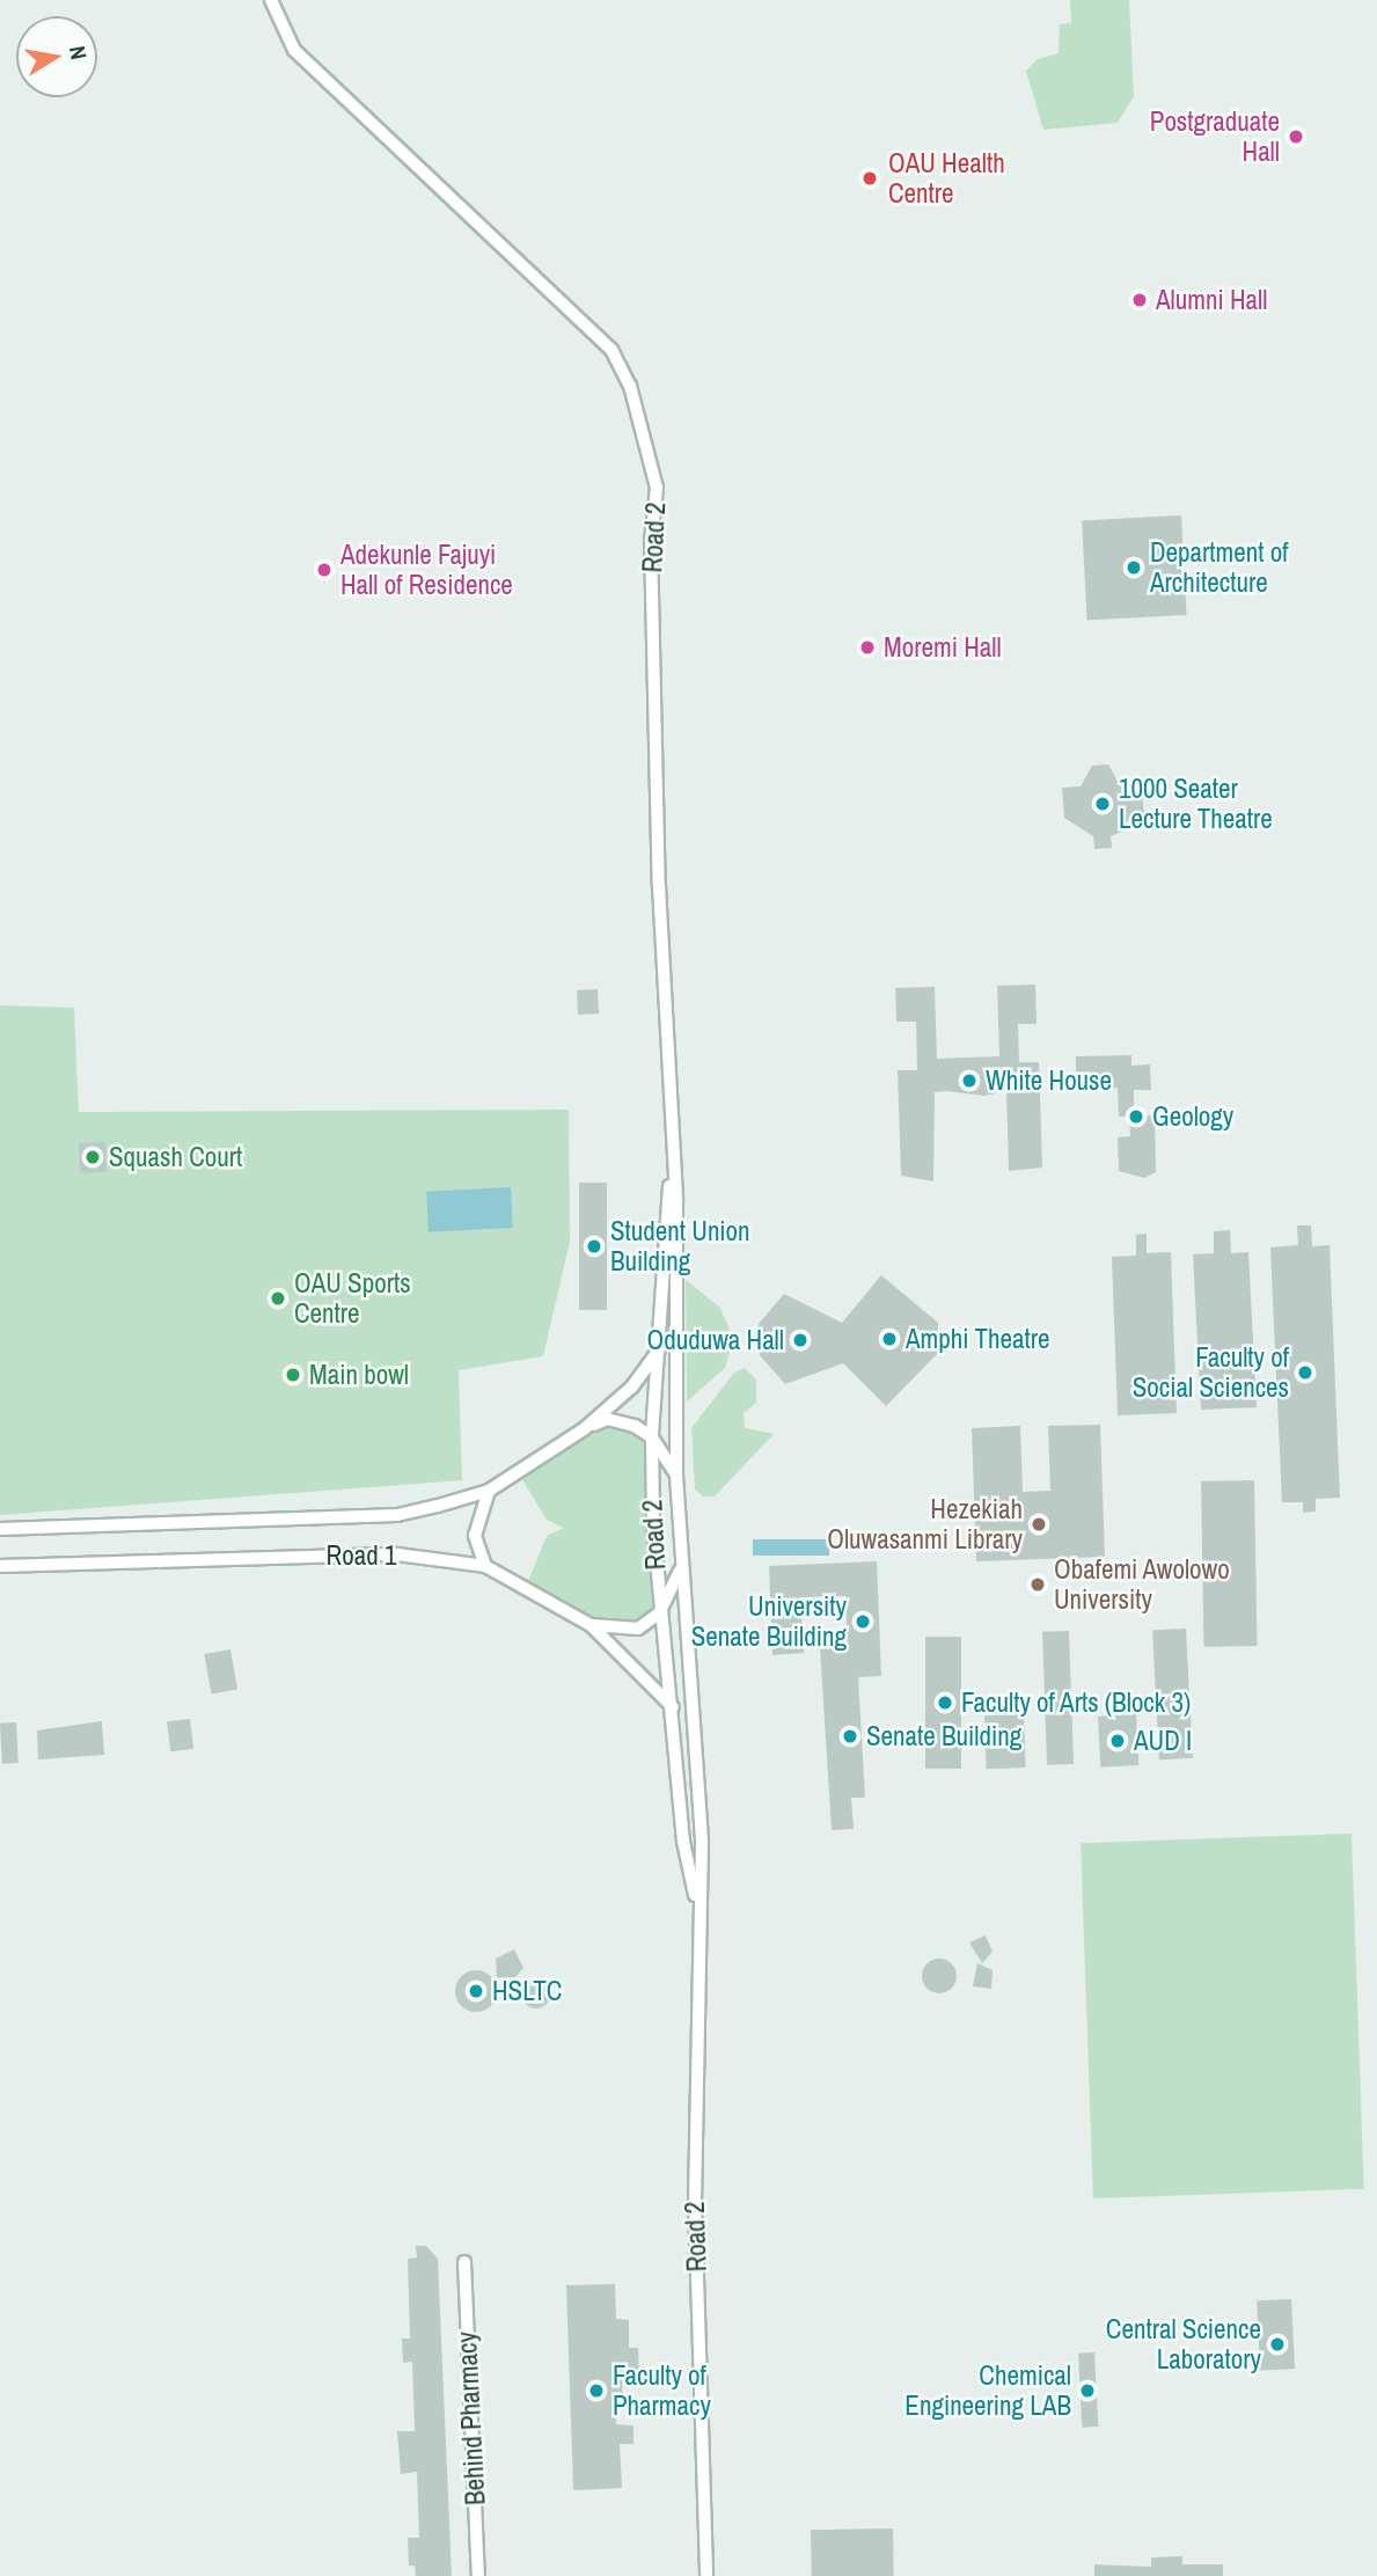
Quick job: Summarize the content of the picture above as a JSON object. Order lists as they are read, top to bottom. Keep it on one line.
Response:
{"streets":{"street":["Road 2","Road 1","Behind Pharmacy"]},"crossings":[["Road 2","Road 1"]],"places":["Postgraduate Hall","OAU Health Centre","Alumni Hall","Department of Architecture","Adekunle Fajuyi Hall of Residence","Moremi Hall","1000 Seater Lecture Theatre","White House","Geology","Squash Court","Student Union Building","OAU Sports Centre","Amphi Theatre","Oduduwa Hall","Faculty of Social Sciences","Main bowl","Hezekiah Oluwasanmi Library","Obafemi Awolowo University","University Senate Building","Faculty of Arts (Block 3)","Senate Building","AUD I","HSLTC","Central Science Laboratory","Faculty of Pharmacy","Chemical Engineering LAB"],"north":"right"}
